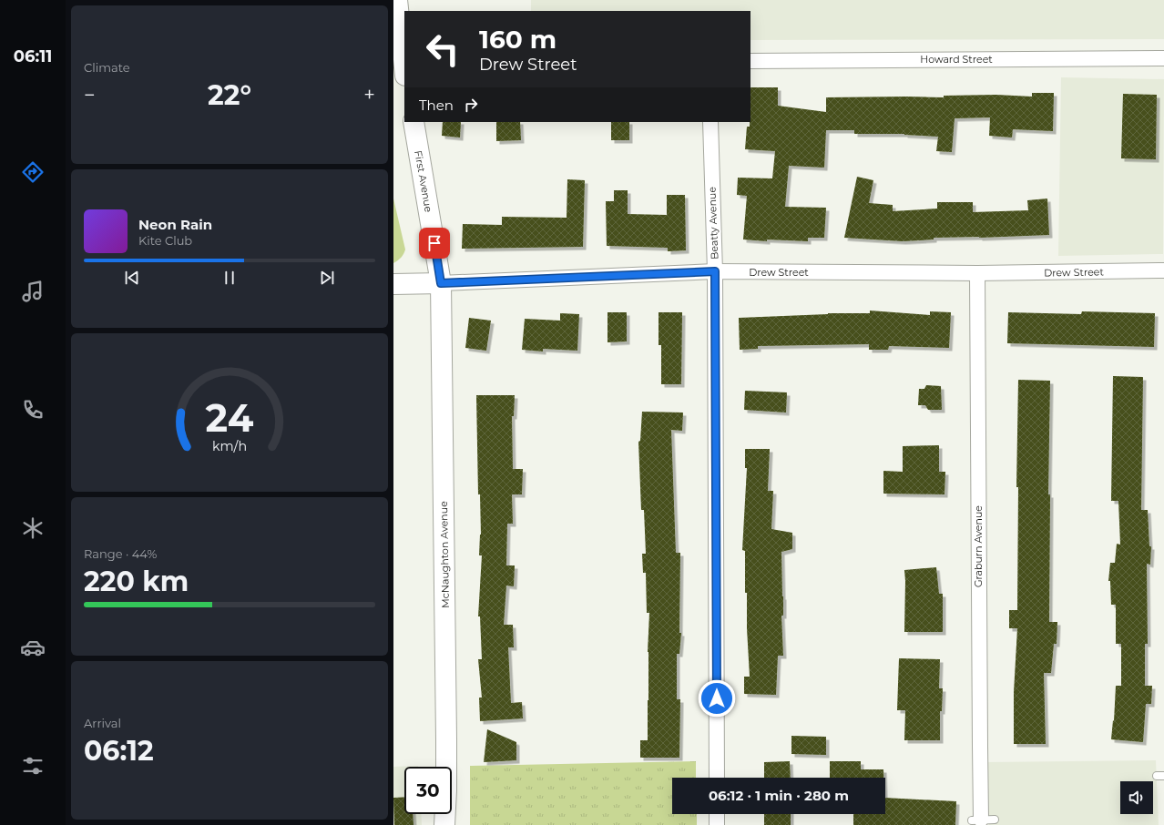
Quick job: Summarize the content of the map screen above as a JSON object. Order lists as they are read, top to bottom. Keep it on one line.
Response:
{"streets":{"main road":["First Avenue","Drew Street","McNaughton Avenue"],"street":["Howard Street","Beatty Avenue","Graburn Avenue"]},"crossings":[["First Avenue","Drew Street"],["First Avenue","McNaughton Avenue"],["Beatty Avenue","Drew Street"],["Drew Street","Graburn Avenue"],["Drew Street","McNaughton Avenue"]],"page":{"tabs":"06:11","tile":["Climate",["Range · 44%","220 km"],["Arrival","06:12"]],"turn":["160 m","Drew Street"],"heat":["−","22°","+"],"then":"Then","song":["Neon Rain","Kite Club"],"limit":"30","trip":"06:12 · 1 min · 280 m","gauge":["24","km/h"]}}
